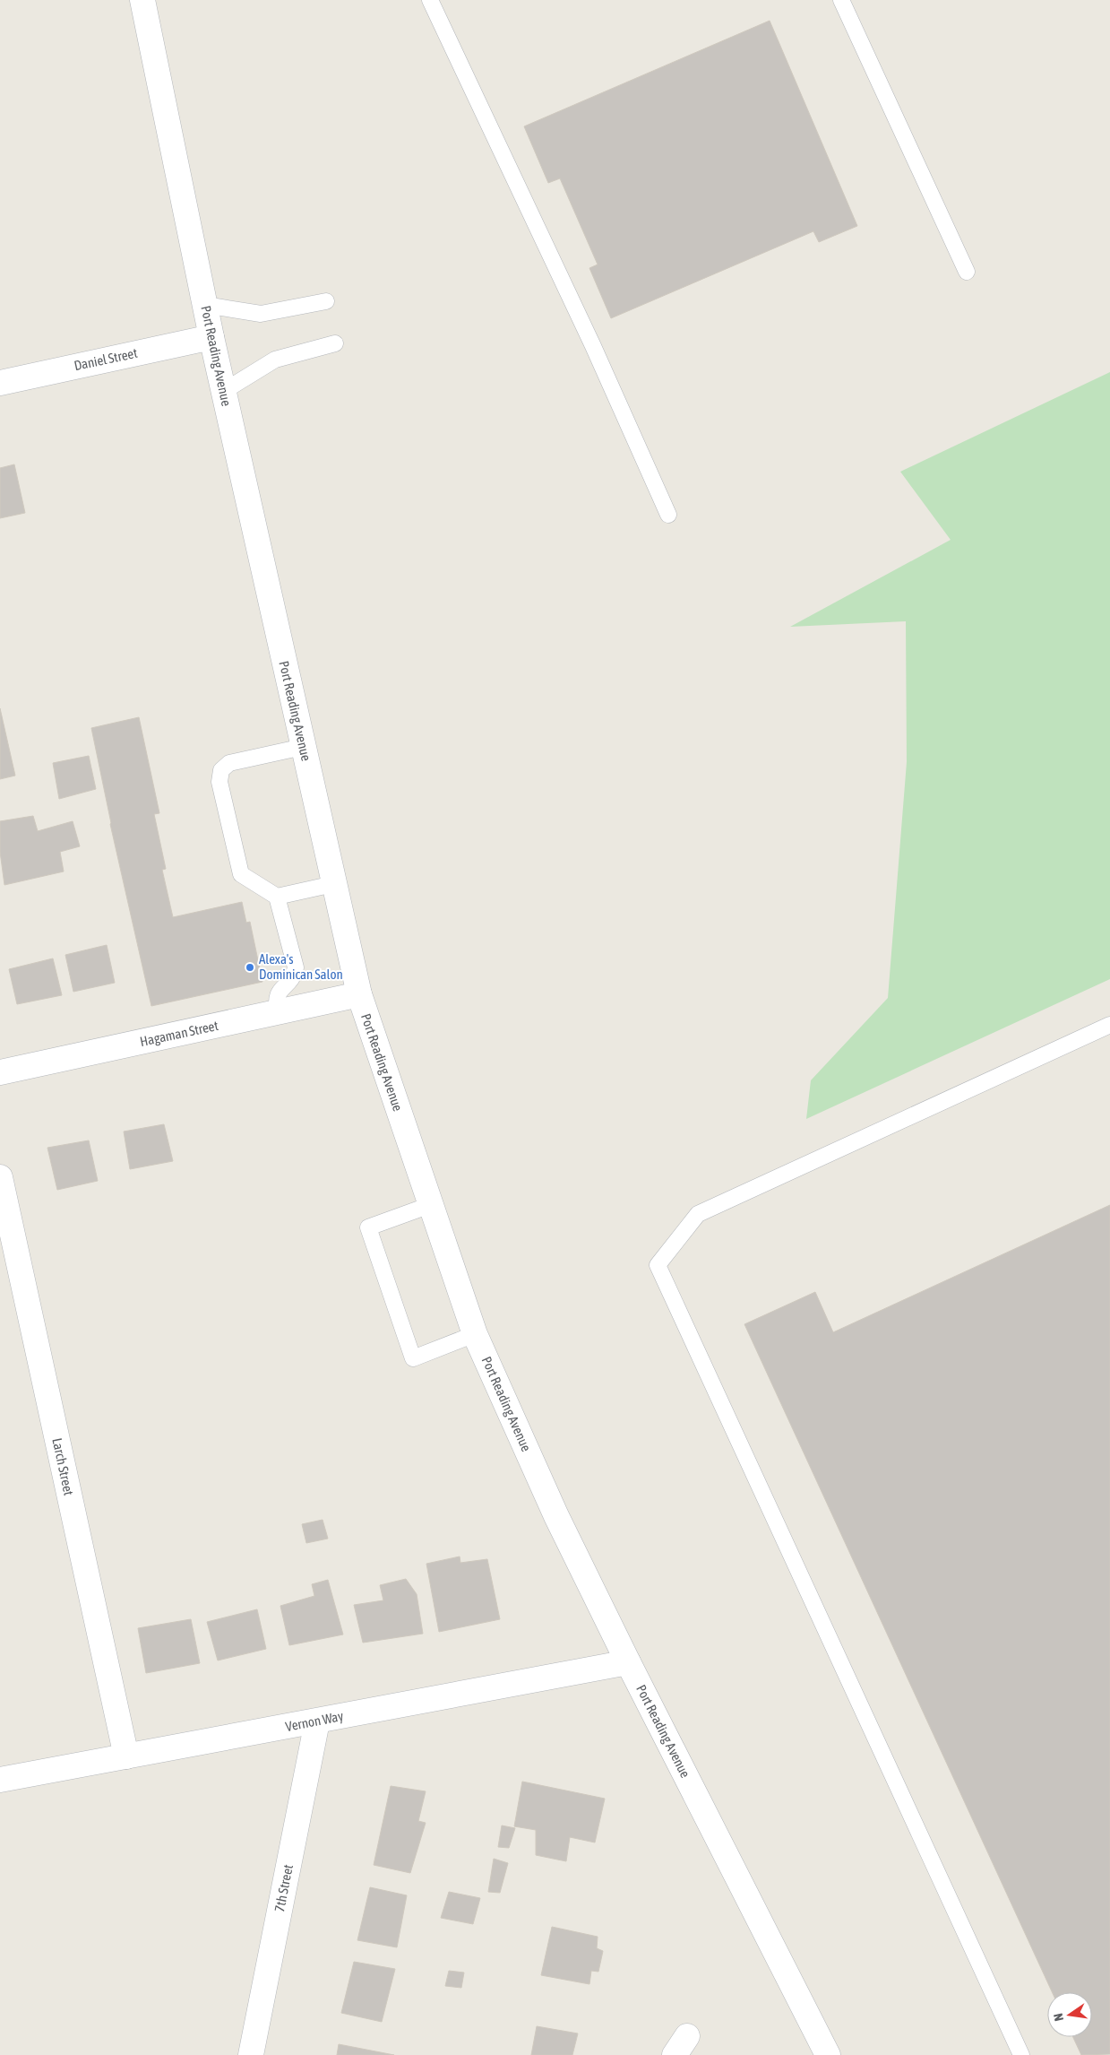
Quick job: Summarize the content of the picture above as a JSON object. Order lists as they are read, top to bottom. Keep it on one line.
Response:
{"streets":{"street":["Port Reading Avenue","Daniel Street","Hagaman Street","Larch Street","Vernon Way","7th Street"]},"crossings":[["Port Reading Avenue","Daniel Street"],["Port Reading Avenue","Hagaman Street"],["Port Reading Avenue","Vernon Way"],["Larch Street","Vernon Way"],["Vernon Way","7th Street"]],"places":["Alexa's Dominican Salon"],"north":"left"}
